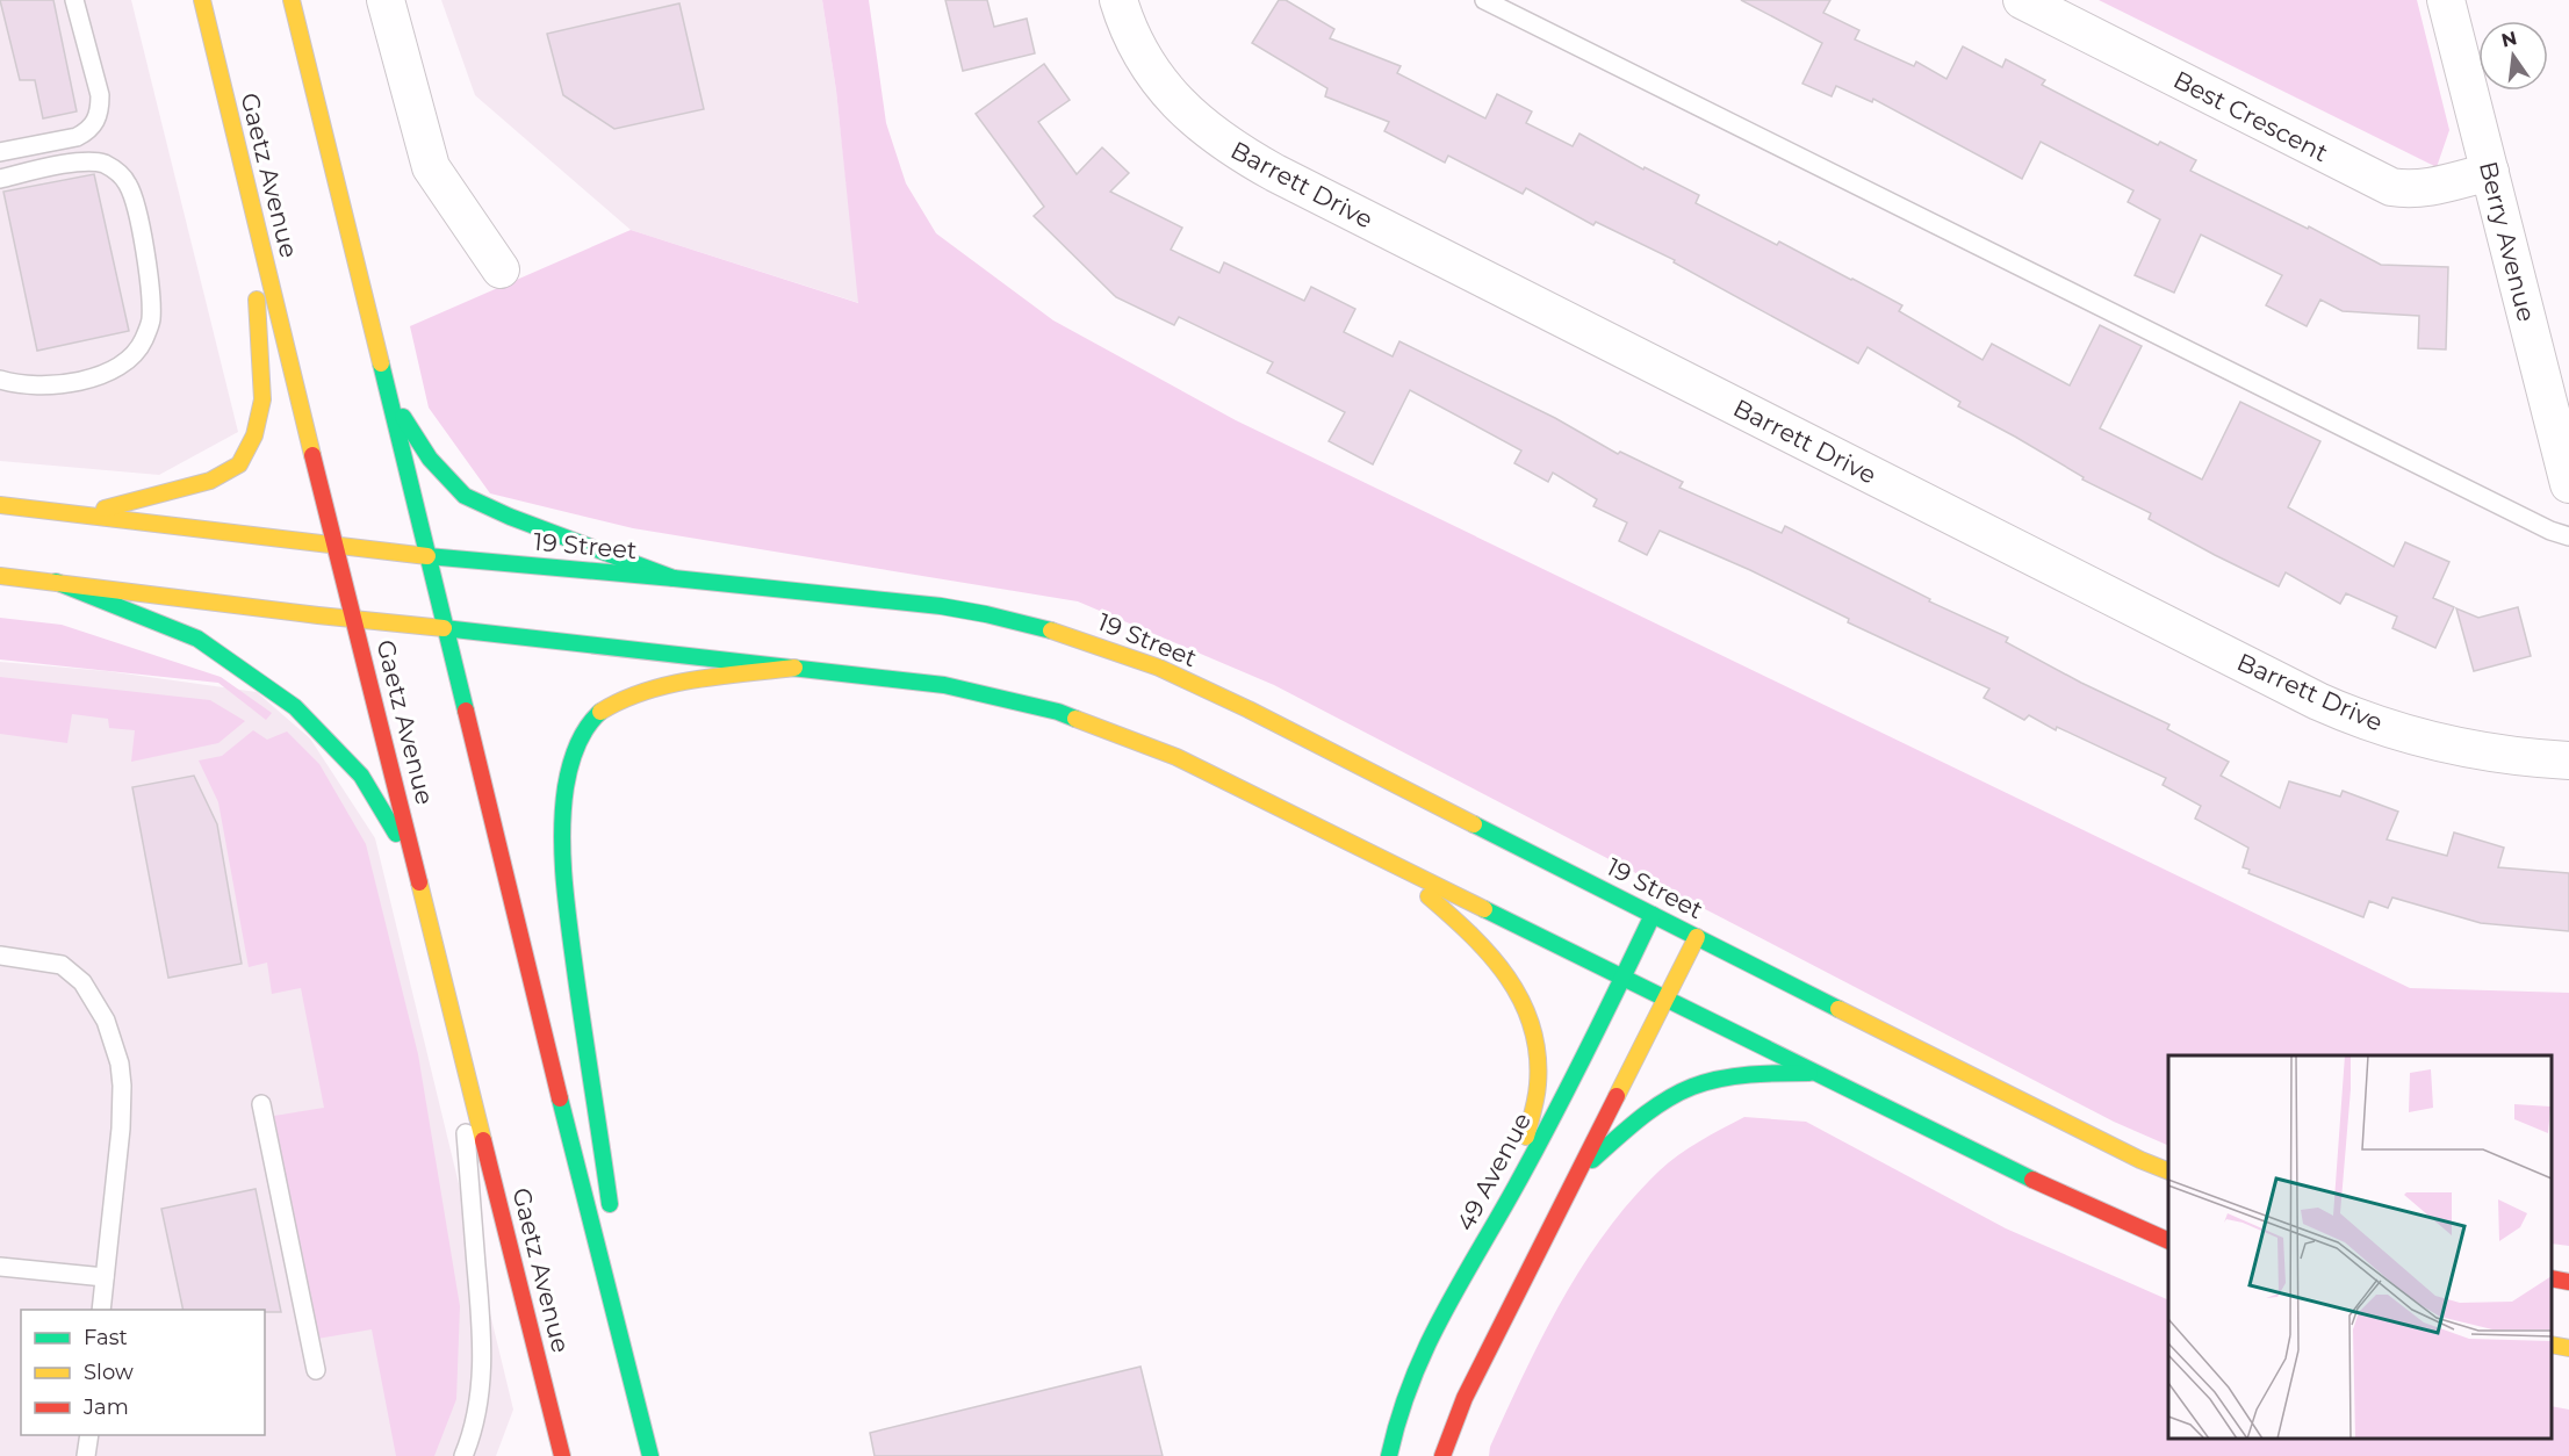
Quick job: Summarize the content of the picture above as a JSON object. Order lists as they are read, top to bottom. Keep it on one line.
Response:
{"streets":{"main road":["Gaetz Avenue","19 Street","49 Avenue"],"street":["Best Crescent","Barrett Drive","Berry Avenue"]},"crossings":[["Best Crescent","Berry Avenue"],["Gaetz Avenue","19 Street"],["19 Street","49 Avenue"]],"legend":["Fast","Slow","Jam"],"north":"top"}
